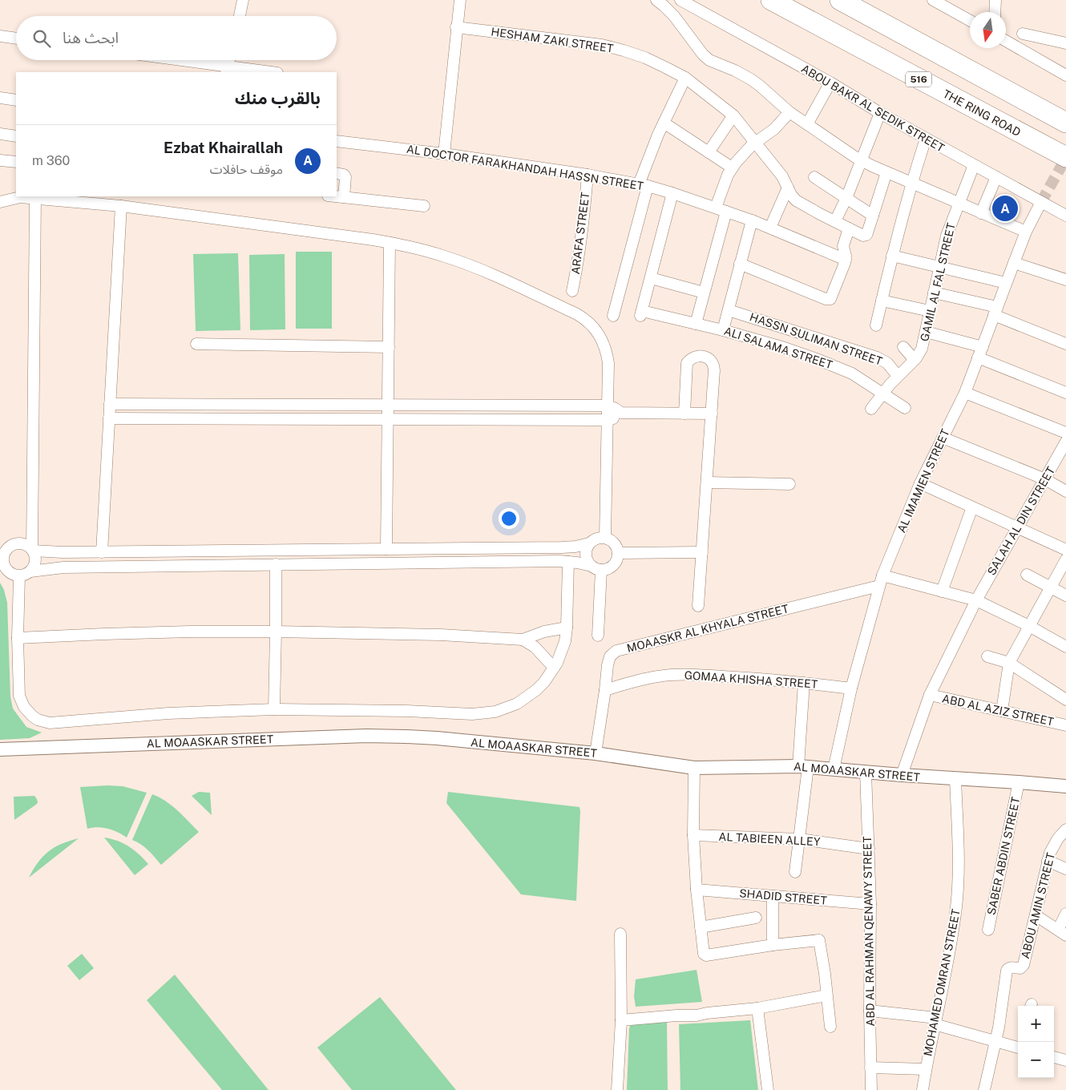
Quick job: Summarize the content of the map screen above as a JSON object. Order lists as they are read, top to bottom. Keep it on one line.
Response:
{"streets":{"highway":["516","THE RING ROAD"],"street":["HESHAM ZAKI STREET","ABOU BAKR AL SEDIK STREET","AL DOCTOR FARAKHANDAH HASSN STREET","ARAFA STREET","GAMIL AL FAL STREET","HASSN SULIMAN STREET","ALI SALAMA STREET","AL IMAMIEN STREET","SALAH AL DIN STREET","MOAASKR AL KHYALA STREET","GOMAA KHISHA STREET","ABD AL AZIZ STREET","AL MOAASKAR STREET","AL TABIEEN ALLEY","SABER ABDIN STREET","SHADID STREET","ABOU AMIN STREET","ABD AL RAHMAN QENAWY STREET","MOHAMED OMRAN STREET"]},"crossings":[["ABOU BAKR AL SEDIK STREET","GAMIL AL FAL STREET"],["ABOU BAKR AL SEDIK STREET","AL IMAMIEN STREET"],["AL DOCTOR FARAKHANDAH HASSN STREET","ARAFA STREET"],["GAMIL AL FAL STREET","HASSN SULIMAN STREET"],["GAMIL AL FAL STREET","ALI SALAMA STREET"],["AL IMAMIEN STREET","MOAASKR AL KHYALA STREET"],["AL IMAMIEN STREET","GOMAA KHISHA STREET"],["AL IMAMIEN STREET","AL MOAASKAR STREET"],["SALAH AL DIN STREET","ABD AL AZIZ STREET"],["SALAH AL DIN STREET","AL MOAASKAR STREET"],["MOAASKR AL KHYALA STREET","GOMAA KHISHA STREET"],["MOAASKR AL KHYALA STREET","AL MOAASKAR STREET"],["AL MOAASKAR STREET","SABER ABDIN STREET"],["AL MOAASKAR STREET","ABD AL RAHMAN QENAWY STREET"],["AL MOAASKAR STREET","MOHAMED OMRAN STREET"],["AL TABIEEN ALLEY","ABD AL RAHMAN QENAWY STREET"],["SHADID STREET","ABD AL RAHMAN QENAWY STREET"]],"north":"bottom","page":{"search":"ابحث هنا","heading":"بالقرب منك","list":[{"mark":"A","name":"Ezbat Khairallah","note":"موقف حافلات","value":"360 m"}],"pins":"A","map_buttons":["+","−"]}}
